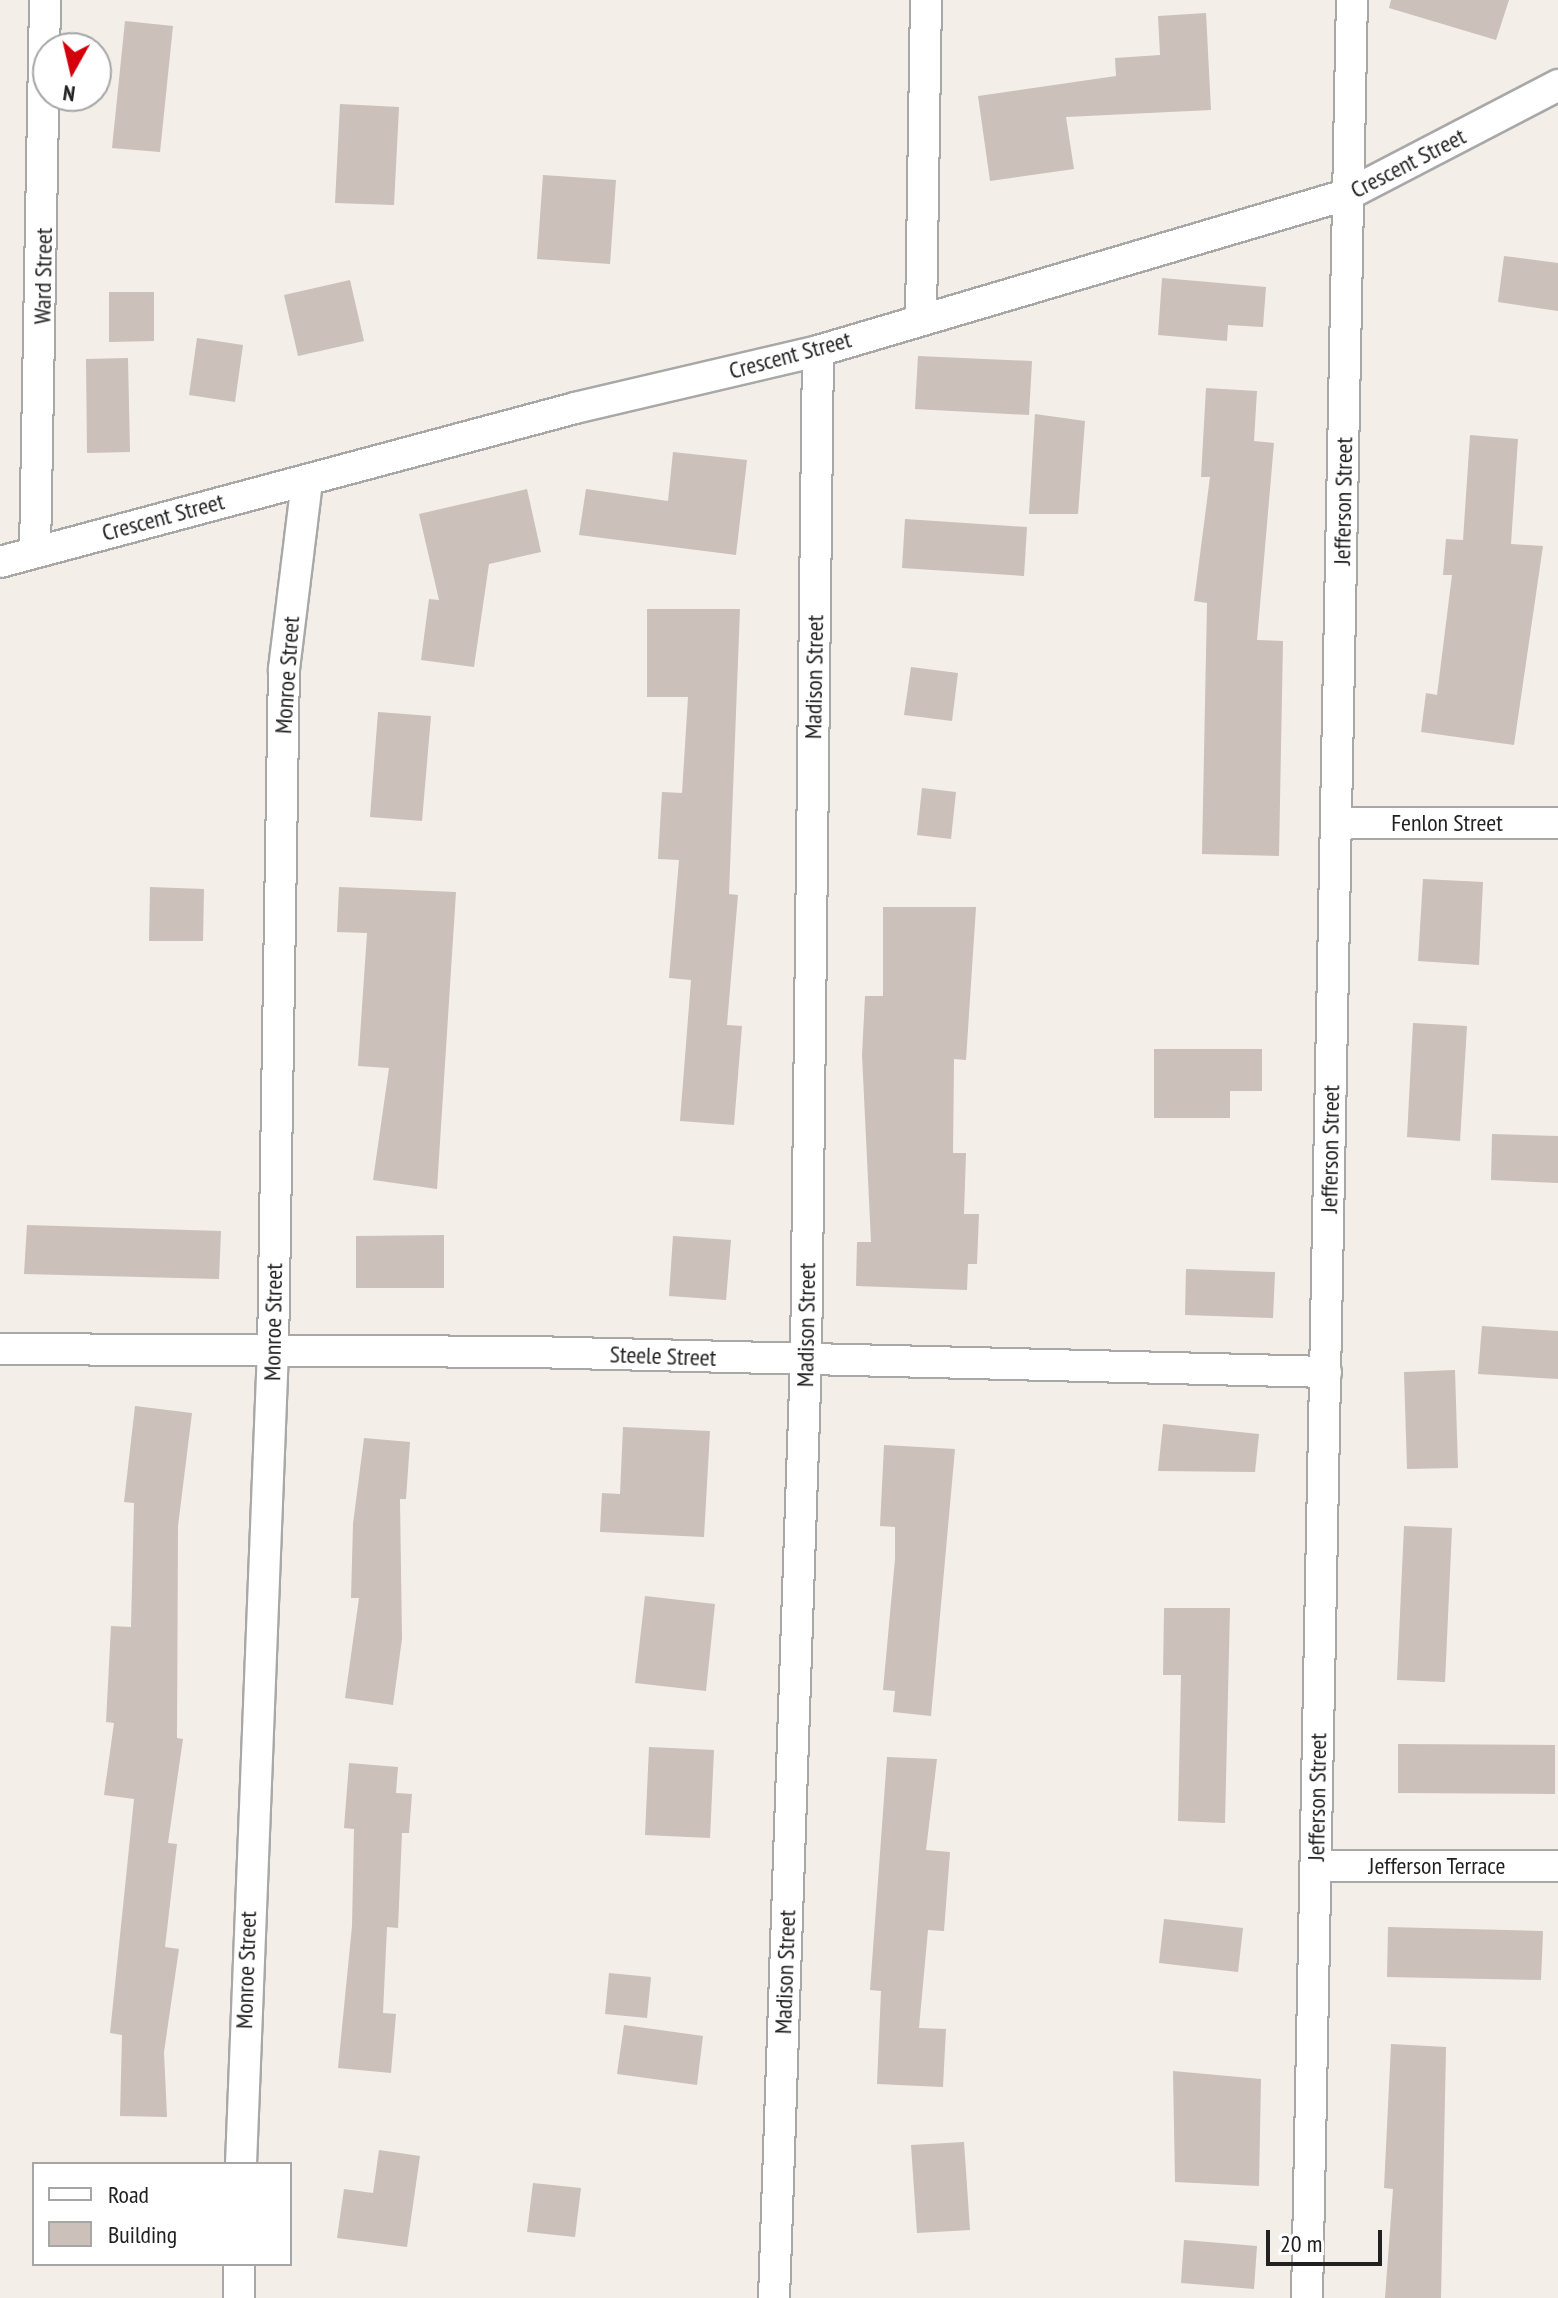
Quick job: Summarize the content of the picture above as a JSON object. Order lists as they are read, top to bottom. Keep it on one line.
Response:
{"streets":{"street":["Crescent Street","Ward Street","Jefferson Street","Monroe Street","Madison Street","Fenlon Street","Steele Street","Jefferson Terrace"]},"crossings":[["Crescent Street","Ward Street"],["Crescent Street","Jefferson Street"],["Crescent Street","Monroe Street"],["Crescent Street","Madison Street"],["Jefferson Street","Fenlon Street"],["Jefferson Street","Steele Street"],["Jefferson Street","Jefferson Terrace"],["Monroe Street","Steele Street"],["Madison Street","Steele Street"]],"legend":["Road","Building"],"scale_bar":"20 m","north":"bottom"}
